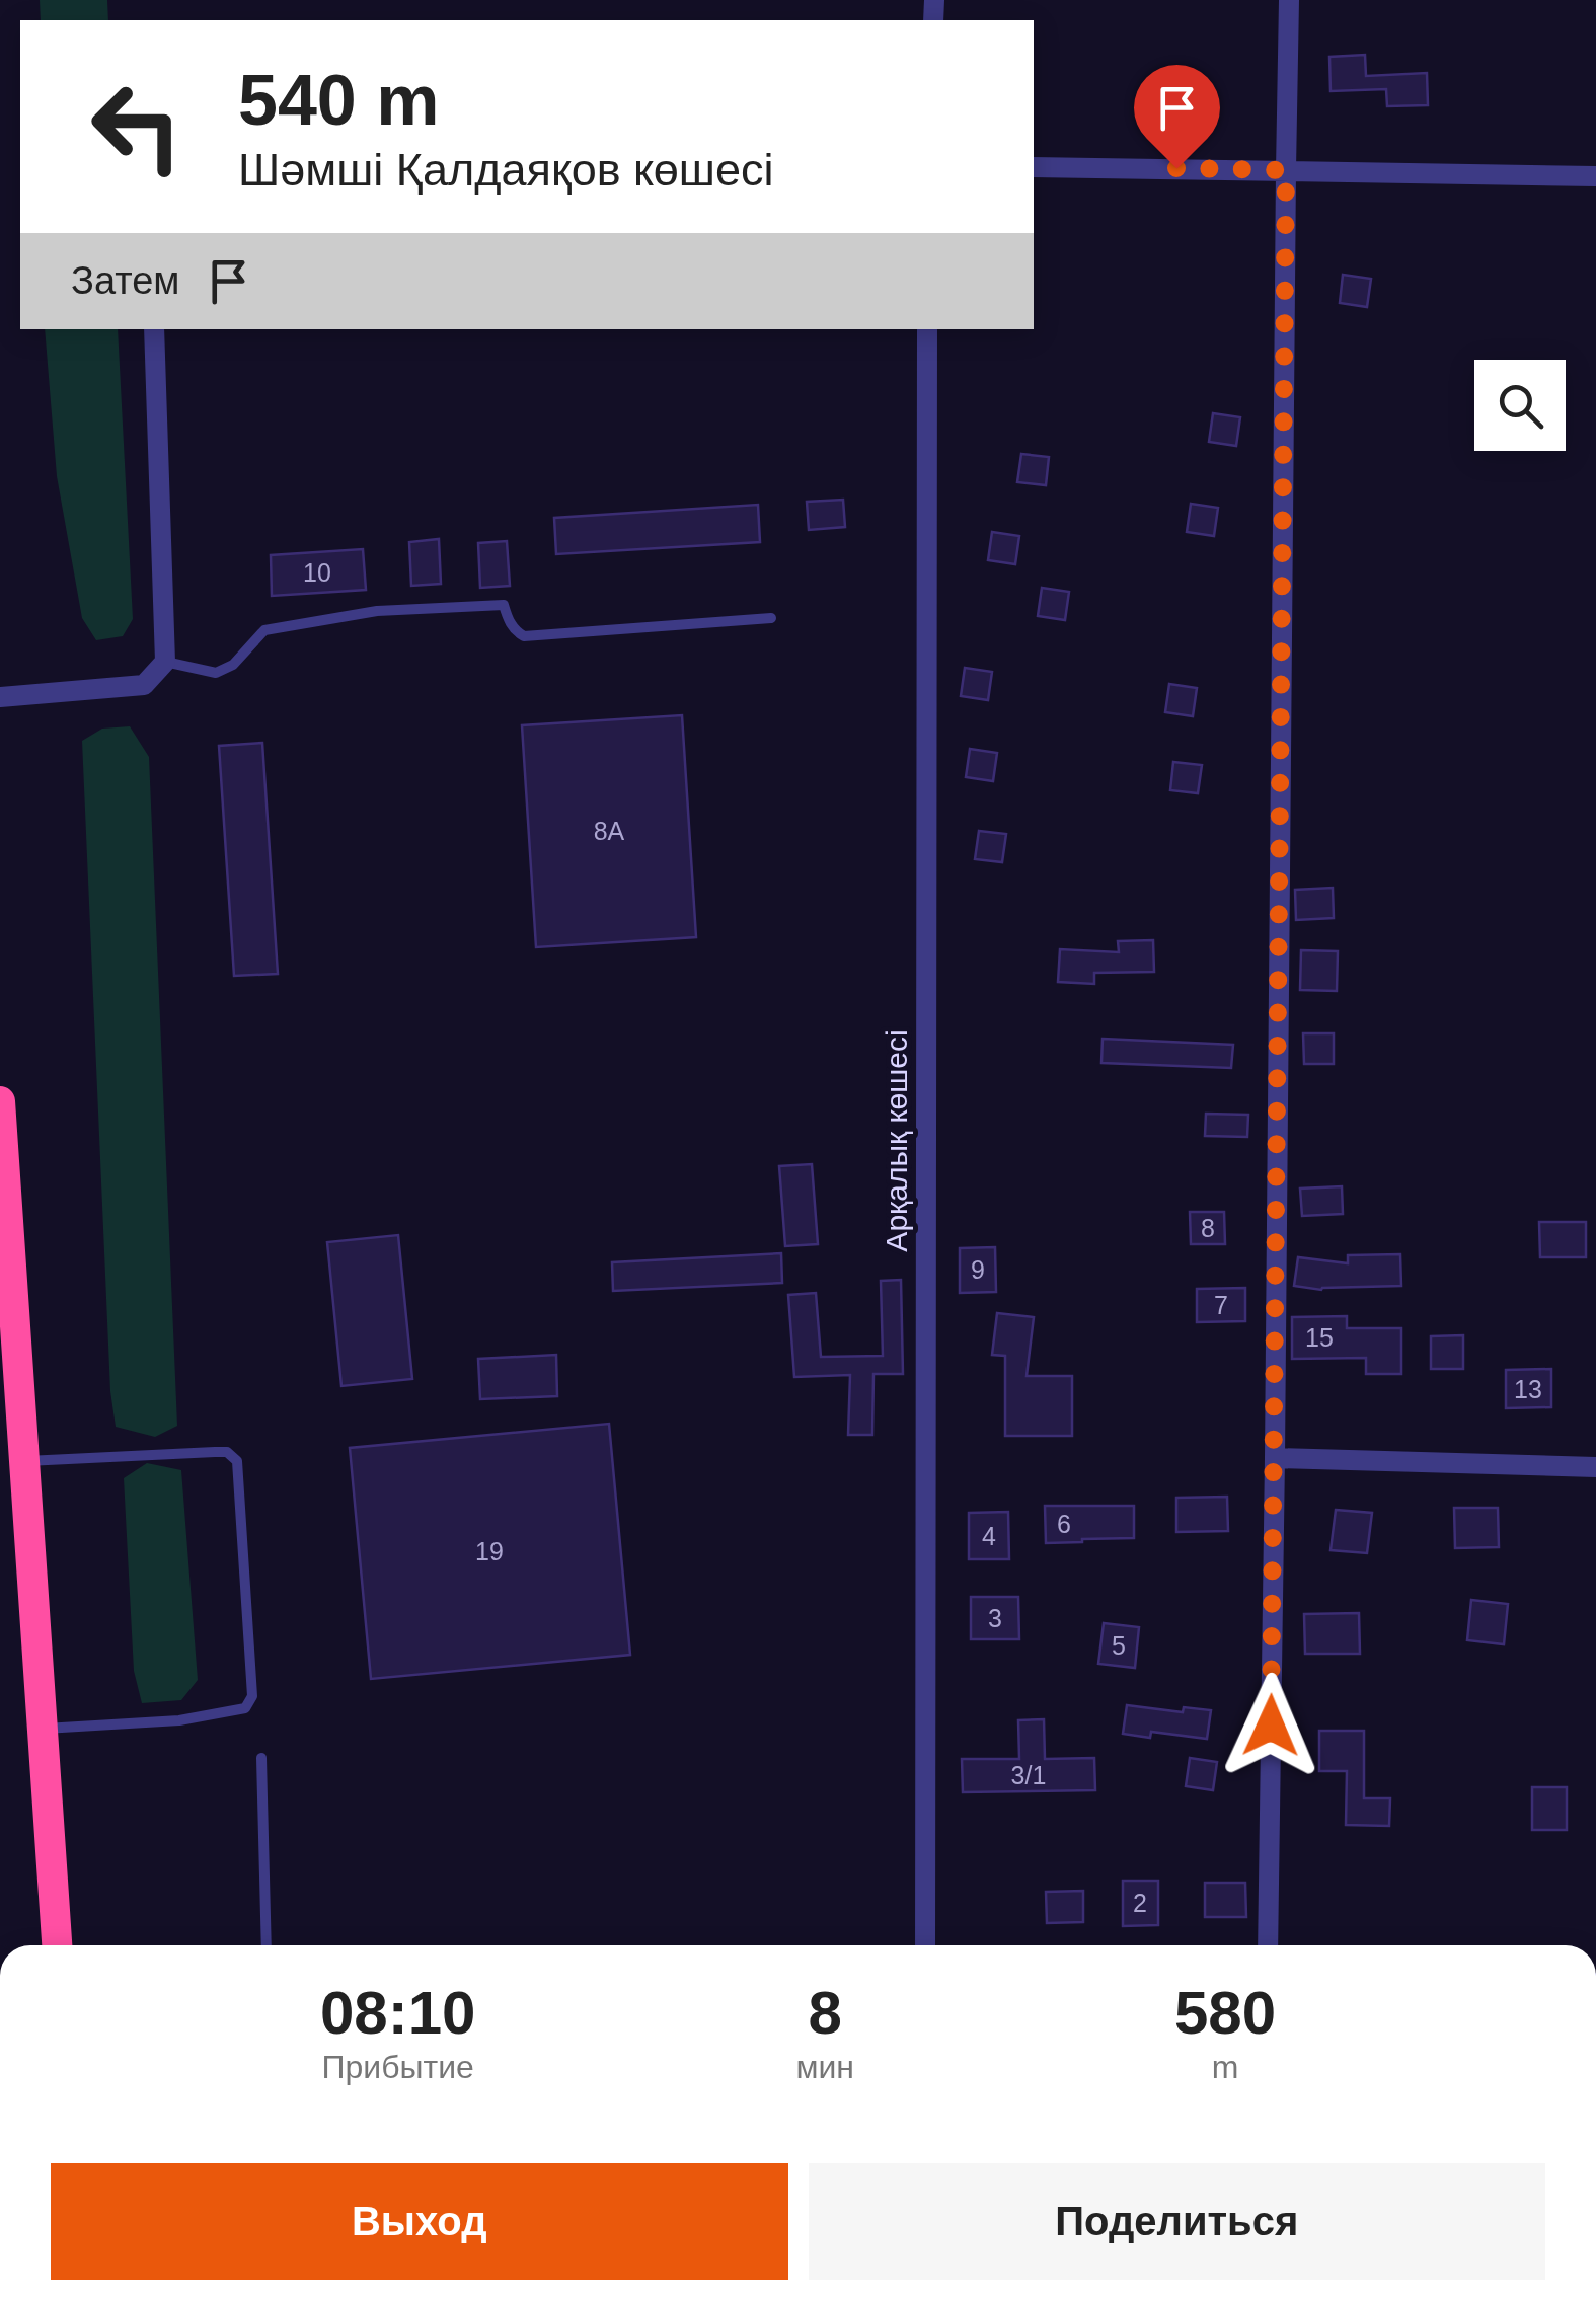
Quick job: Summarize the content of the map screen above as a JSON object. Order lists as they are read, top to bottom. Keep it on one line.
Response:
{"streets":{"street":["Арқалық көшесі"]},"house_numbers":["10","8А","8","9","7","15","13","6","4","19","3","5","3/1","2"],"page":{"turn":["540 m","Шәмші Қалдаяқов көшесі"],"then":"Затем","eta":["08:10","Прибытие","8","мин","580","m"],"buttons":["Выход","Поделиться"]}}
